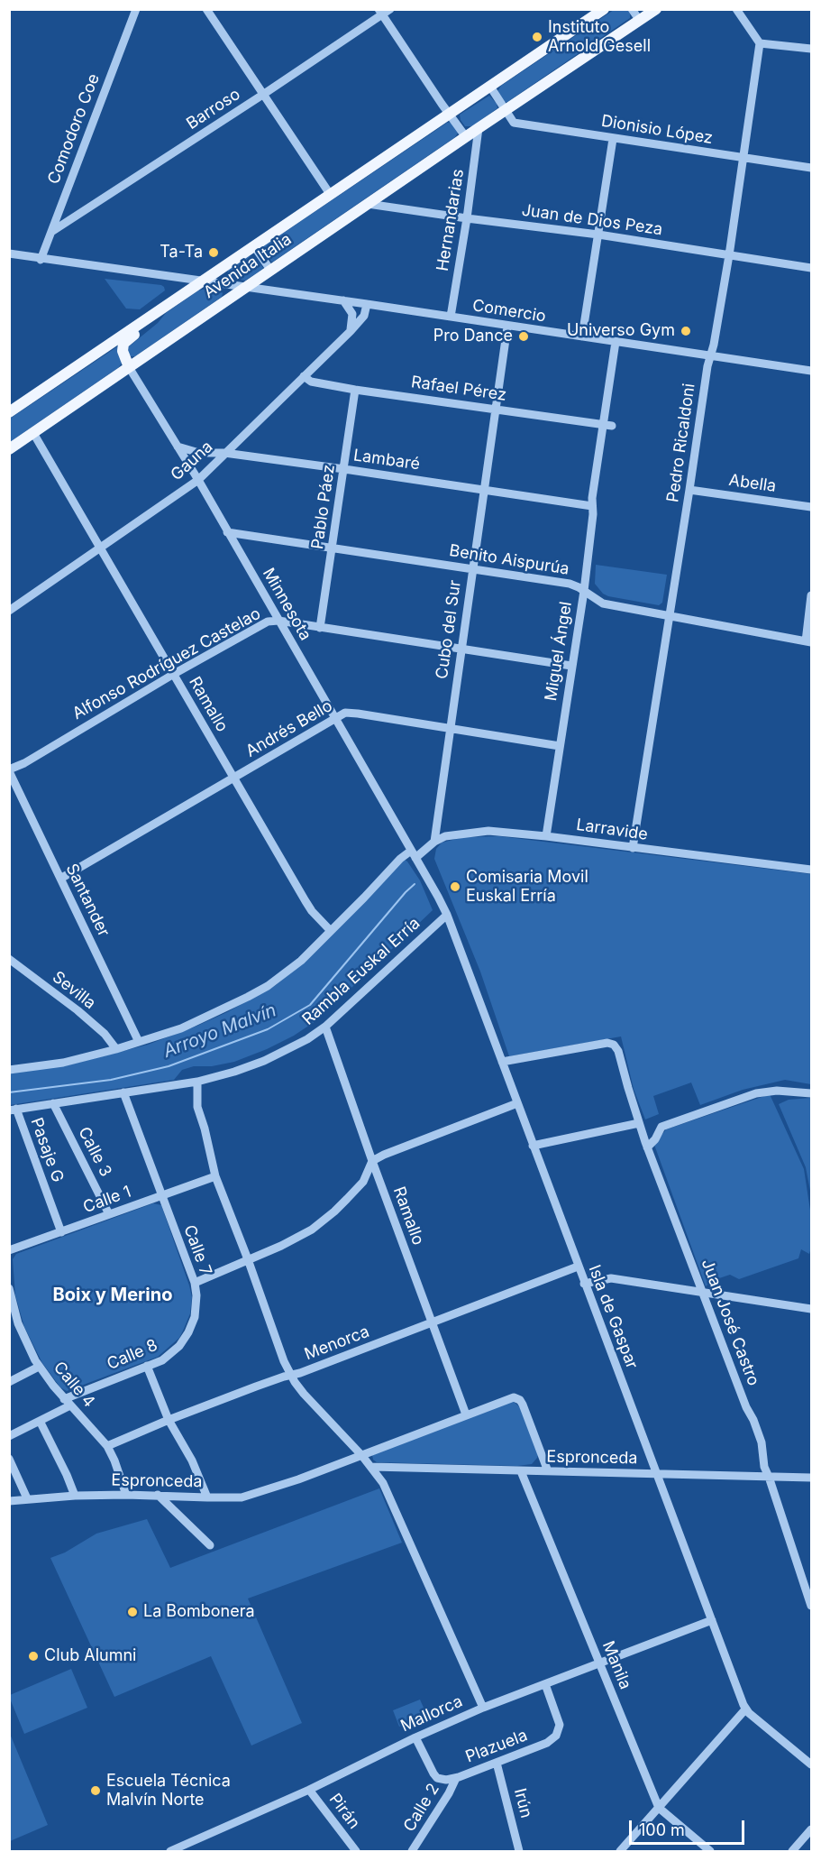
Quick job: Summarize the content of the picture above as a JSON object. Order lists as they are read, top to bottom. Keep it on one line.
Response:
{"streets":{"main road":["Avenida Italia"],"street":["Barroso","Comodoro Coe","Dionisio López","Hernandarias","Juan de Dios Peza","Comercio","Rafael Pérez","Pedro Ricaldoni","Lambaré","Gauna","Abella","Pablo Páez","Benito Aispurúa","Minnesota","Cubo del Sur","Miguel Ángel","Alfonso Rodríguez Castelao","Ramallo","Andrés Bello","Larravide","Santander","Rambla Euskal Erría","Sevilla","Pasaje G","Calle 3","Calle 1","Calle 7","Isla de Gaspar","Juan José Castro","Menorca","Calle 8","Calle 4","Espronceda","Manila","Mallorca","Plazuela","Irún","Calle 2","Pirán"]},"crossings":[["Barroso","Comodoro Coe"],["Comodoro Coe","Comercio"],["Dionisio López","Avenida Italia"],["Dionisio López","Pedro Ricaldoni"],["Hernandarias","Juan de Dios Peza"],["Hernandarias","Avenida Italia"],["Hernandarias","Comercio"],["Juan de Dios Peza","Avenida Italia"],["Juan de Dios Peza","Pedro Ricaldoni"],["Avenida Italia","Comercio"],["Avenida Italia","Minnesota"],["Avenida Italia","Ramallo"],["Comercio","Pedro Ricaldoni"],["Comercio","Gauna"],["Comercio","Cubo del Sur"],["Comercio","Miguel Ángel"],["Rafael Pérez","Gauna"],["Rafael Pérez","Pablo Páez"],["Rafael Pérez","Cubo del Sur"],["Rafael Pérez","Miguel Ángel"],["Pedro Ricaldoni","Abella"],["Pedro Ricaldoni","Benito Aispurúa"],["Pedro Ricaldoni","Larravide"],["Lambaré","Gauna"],["Lambaré","Pablo Páez"],["Lambaré","Minnesota"],["Lambaré","Cubo del Sur"],["Lambaré","Miguel Ángel"],["Gauna","Minnesota"],["Gauna","Ramallo"],["Pablo Páez","Benito Aispurúa"],["Pablo Páez","Alfonso Rodríguez Castelao"],["Benito Aispurúa","Minnesota"],["Benito Aispurúa","Cubo del Sur"],["Benito Aispurúa","Miguel Ángel"],["Minnesota","Alfonso Rodríguez Castelao"],["Minnesota","Andrés Bello"],["Minnesota","Larravide"],["Minnesota","Isla de Gaspar"],["Cubo del Sur","Alfonso Rodríguez Castelao"],["Cubo del Sur","Andrés Bello"],["Cubo del Sur","Larravide"],["Miguel Ángel","Alfonso Rodríguez Castelao"],["Miguel Ángel","Andrés Bello"],["Miguel Ángel","Larravide"],["Alfonso Rodríguez Castelao","Ramallo"],["Alfonso Rodríguez Castelao","Santander"],["Ramallo","Andrés Bello"],["Ramallo","Rambla Euskal Erría"],["Ramallo","Menorca"],["Ramallo","Espronceda"],["Andrés Bello","Santander"],["Larravide","Isla de Gaspar"],["Rambla Euskal Erría","Pasaje G"],["Rambla Euskal Erría","Calle 3"],["Rambla Euskal Erría","Calle 7"],["Rambla Euskal Erría","Isla de Gaspar"],["Pasaje G","Calle 1"],["Calle 3","Calle 1"],["Calle 1","Calle 7"],["Calle 7","Calle 8"],["Isla de Gaspar","Juan José Castro"],["Isla de Gaspar","Menorca"],["Isla de Gaspar","Espronceda"],["Isla de Gaspar","Mallorca"],["Juan José Castro","Espronceda"],["Menorca","Calle 4"],["Calle 8","Calle 4"],["Calle 4","Espronceda"],["Espronceda","Manila"],["Manila","Mallorca"],["Mallorca","Plazuela"],["Mallorca","Pirán"],["Plazuela","Irún"],["Plazuela","Calle 2"]],"districts":["Boix y Merino"],"water":["Arroyo Malvín"],"places":["Instituto Arnold Gesell","Ta-Ta","Universo Gym","Pro Dance","Comisaria Movil Euskal Erría","La Bombonera","Club Alumni","Escuela Técnica Malvín Norte"],"scale_bar":"100 m"}
